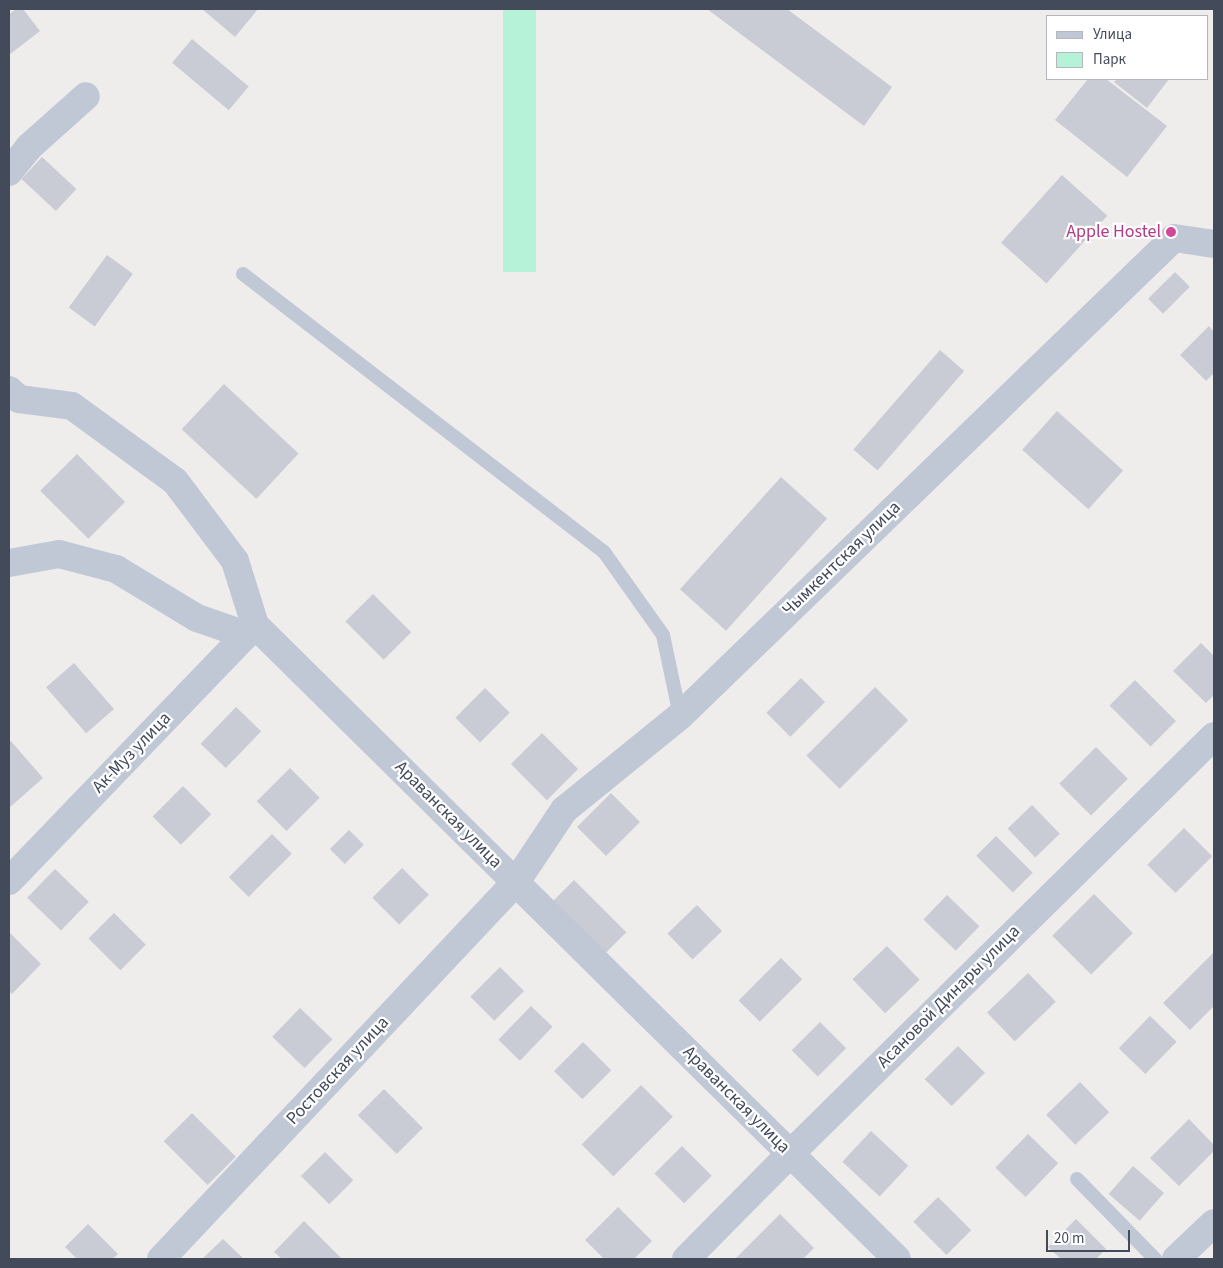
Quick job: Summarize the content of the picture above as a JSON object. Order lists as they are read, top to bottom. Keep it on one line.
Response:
{"streets":{"street":["Чымкентская улица","Ак-Муз улица","Араванская улица","Асановой Динары улица","Ростовская улица"]},"crossings":[["Чымкентская улица","Араванская улица"],["Чымкентская улица","Ростовская улица"],["Ак-Муз улица","Араванская улица"],["Араванская улица","Асановой Динары улица"],["Араванская улица","Ростовская улица"]],"places":["Apple Hostel"],"legend":["Улица","Парк"],"scale_bar":"20 m"}
